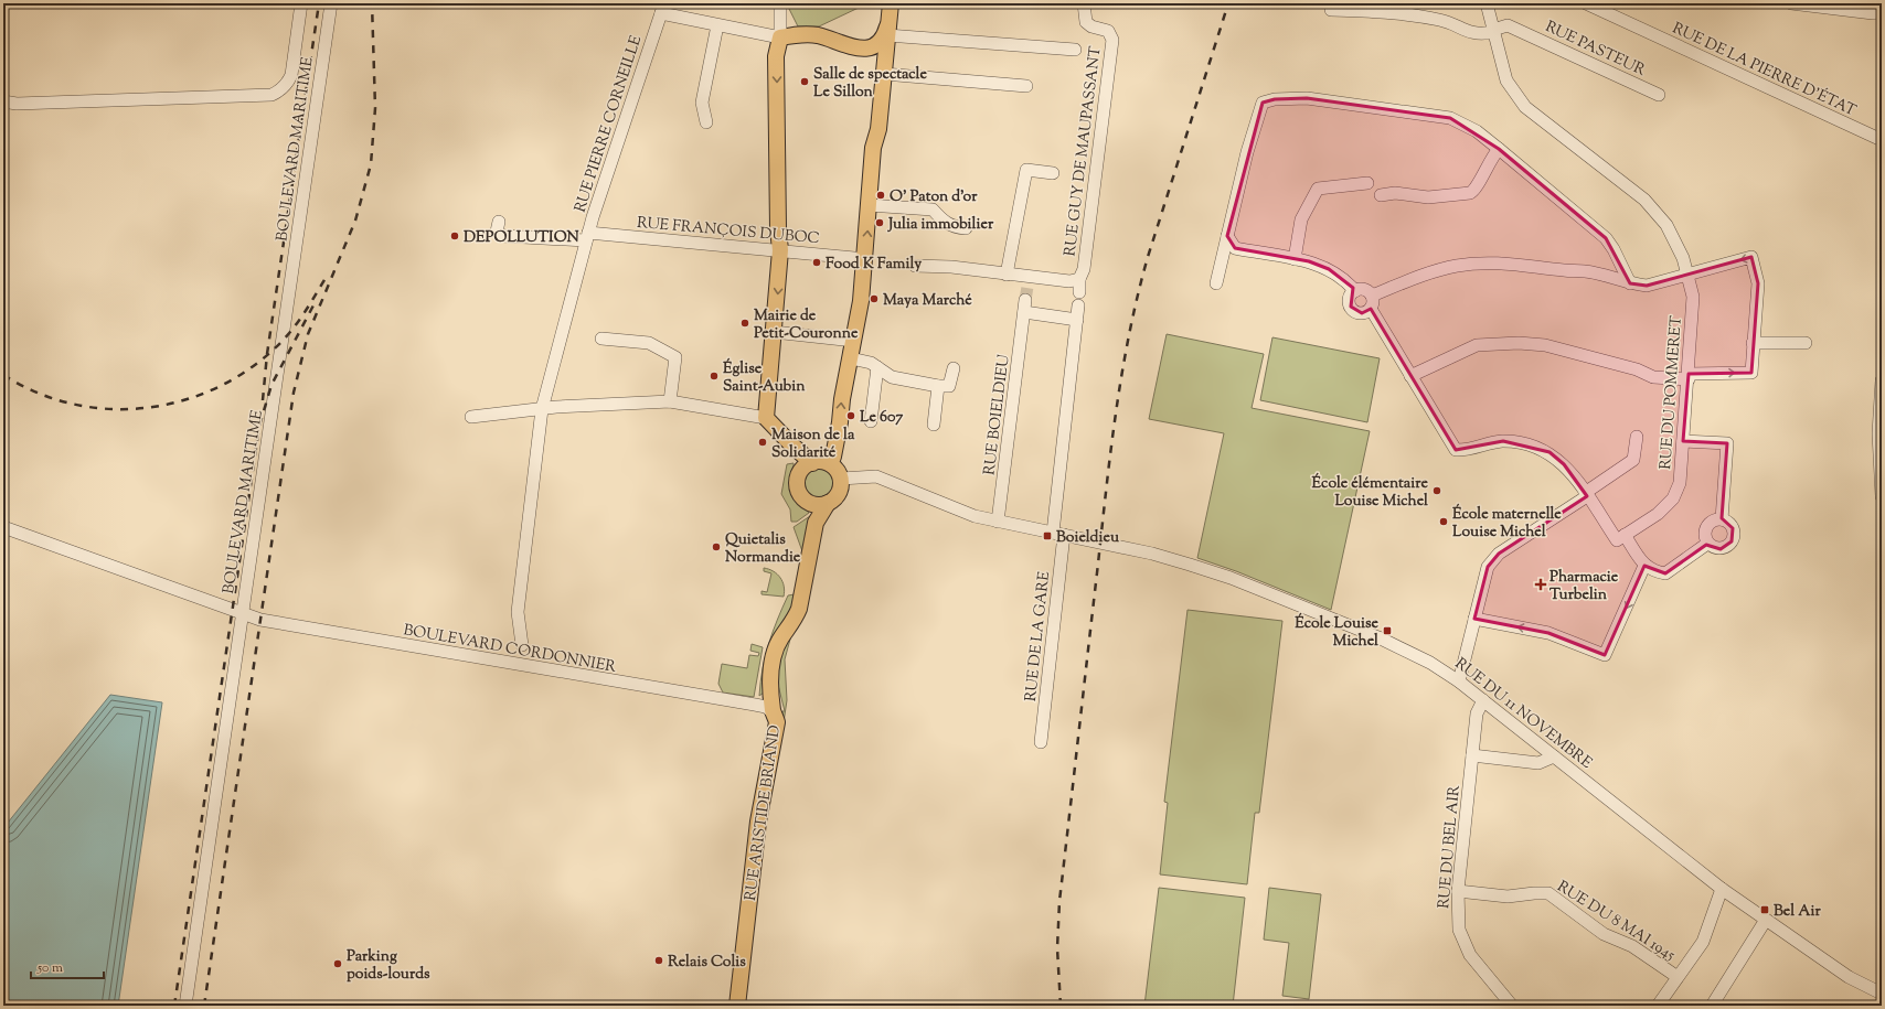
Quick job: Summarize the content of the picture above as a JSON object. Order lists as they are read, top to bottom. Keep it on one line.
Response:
{"streets":{"main road":["RUE ARISTIDE BRIAND"],"street":["RUE PASTEUR","RUE DE LA PIERRE D'ÉTAT","RUE PIERRE CORNEILLE","BOULEVARD MARITIME","RUE GUY DE MAUPASSANT","RUE FRANÇOIS DUBOC","RUE DU POMMERET","RUE BOIELDIEU","RUE DE LA GARE","BOULEVARD CORDONNIER","RUE DU 11 NOVEMBRE","RUE DU BEL AIR","RUE DU 8 MAI 1945"]},"crossings":[["RUE PASTEUR","RUE DU POMMERET"],["RUE PIERRE CORNEILLE","RUE FRANÇOIS DUBOC"],["BOULEVARD MARITIME","BOULEVARD CORDONNIER"],["RUE BOIELDIEU","RUE DU 11 NOVEMBRE"],["RUE DE LA GARE","RUE DU 11 NOVEMBRE"],["BOULEVARD CORDONNIER","RUE ARISTIDE BRIAND"],["RUE DU 11 NOVEMBRE","RUE ARISTIDE BRIAND"],["RUE DU 11 NOVEMBRE","RUE DU BEL AIR"],["RUE DU BEL AIR","RUE DU 8 MAI 1945"]],"places":{"other":["Salle de spectacle Le Sillon","O' Paton d'or","Julia immobilier","DEPOLLUTION","Food K Family","Maya Marché","Mairie de Petit-Couronne","Église Saint-Aubin","Le 607","Maison de la Solidarité","École élémentaire Louise Michel","École maternelle Louise Michel","Quietalis Normandie","Relais Colis","Parking poids-lourds"],"transit":["Boieldieu","École Louise Michel","Bel Air"],"health":["Pharmacie Turbelin"]},"scale_bar":"50 m"}
